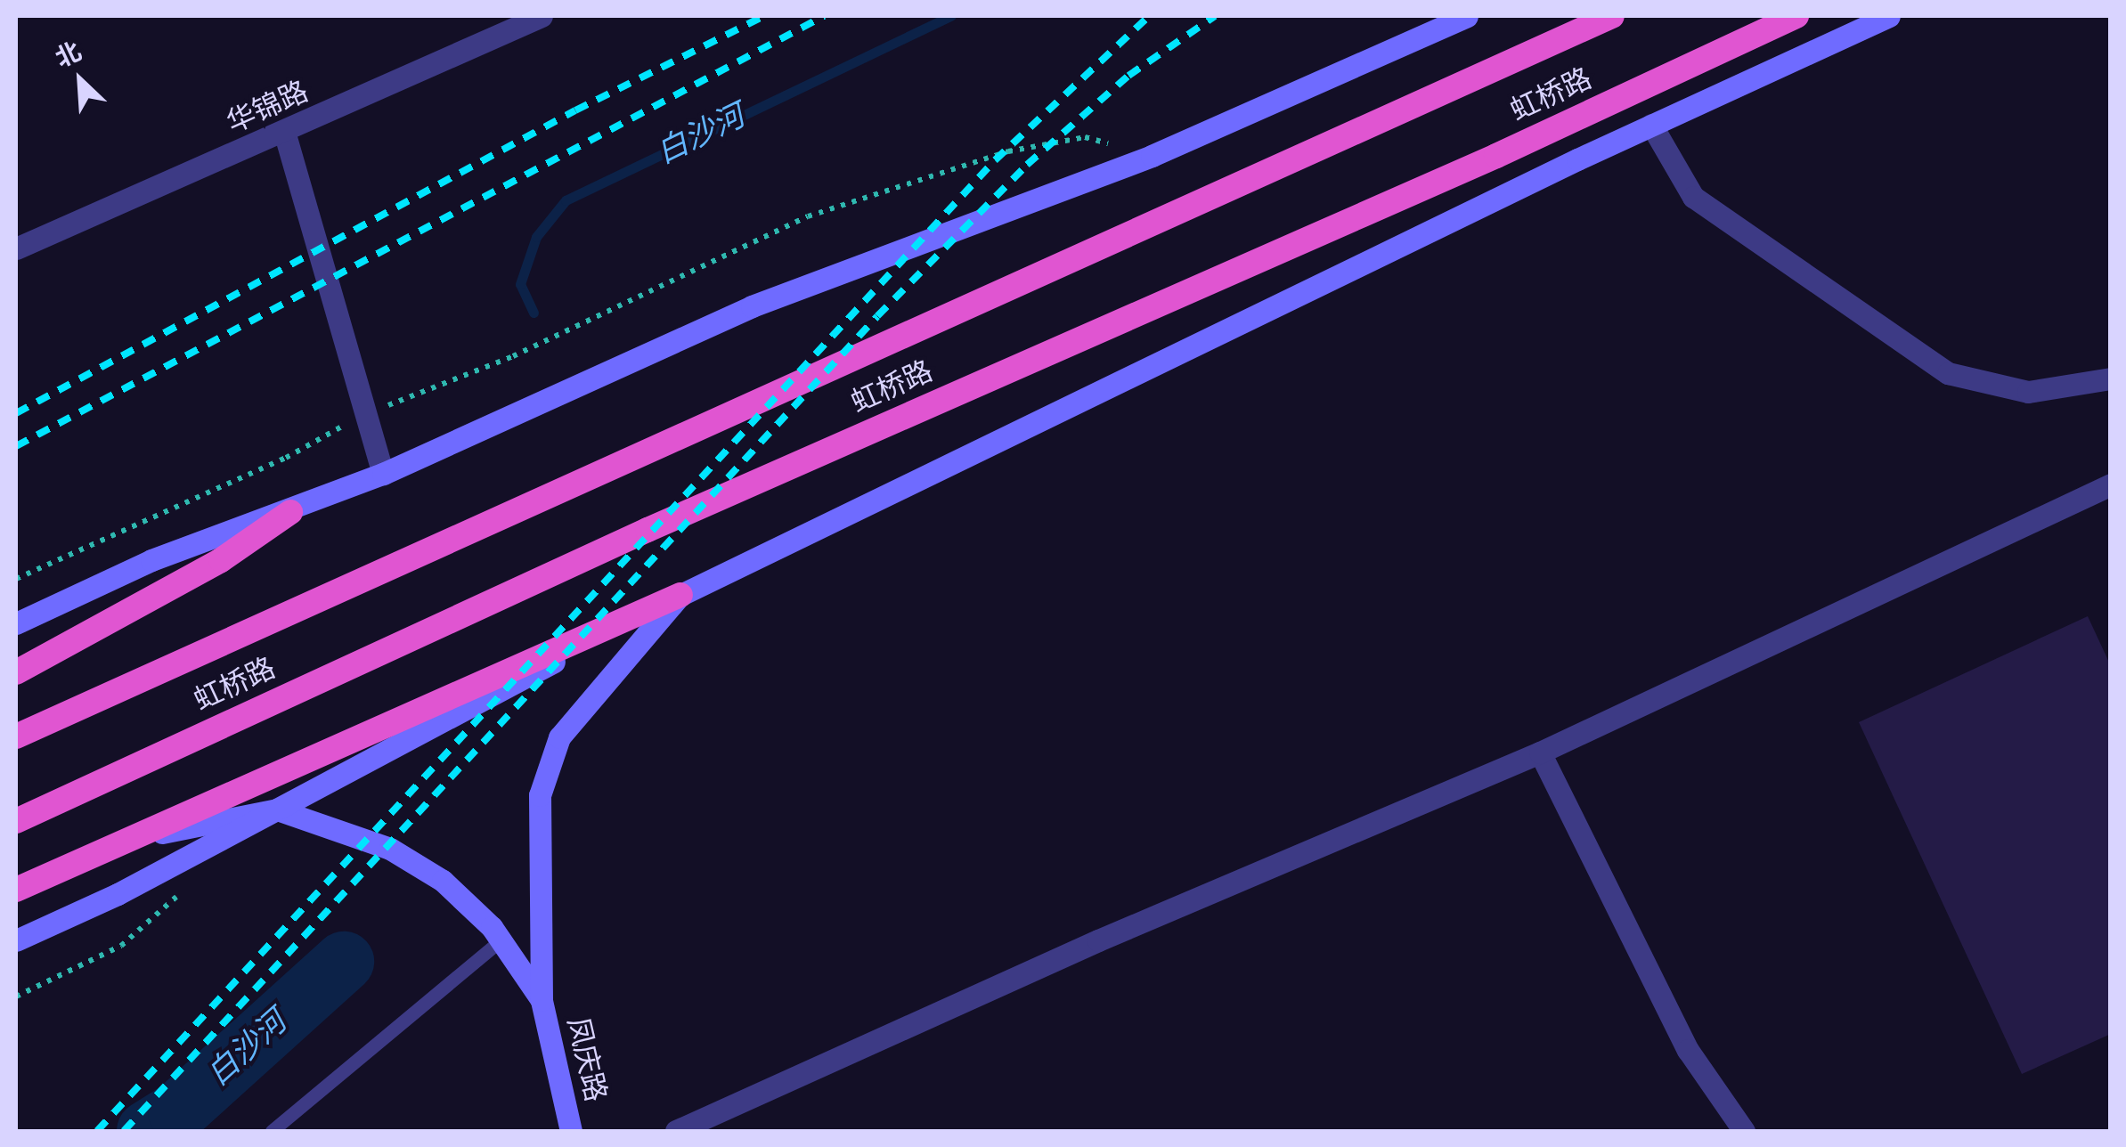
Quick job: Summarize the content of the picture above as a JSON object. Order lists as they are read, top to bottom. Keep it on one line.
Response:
{"streets":{"highway":["虹桥路"],"main road":["凤庆路"],"street":["华锦路"]},"water":["白沙河"],"north":"top left"}
